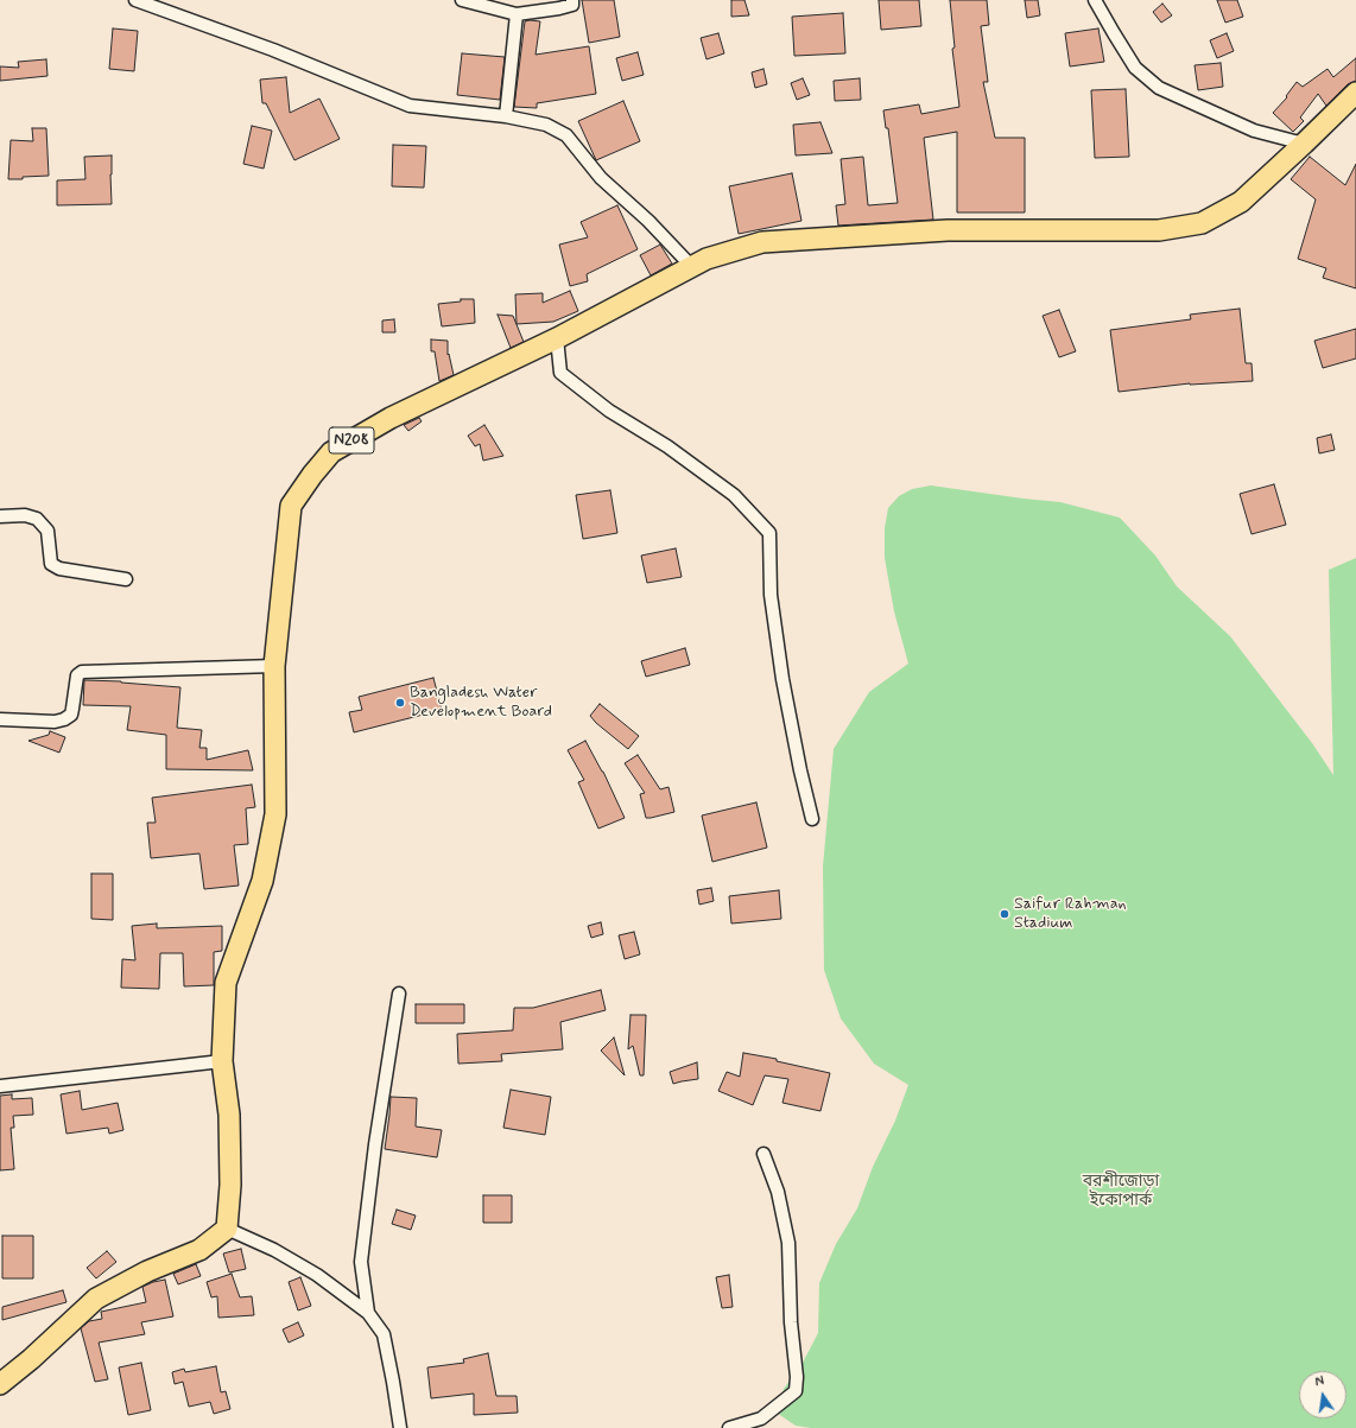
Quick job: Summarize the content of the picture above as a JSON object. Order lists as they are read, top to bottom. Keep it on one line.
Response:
{"streets":{"highway":["N208"]},"parks":["বরশীজোড়া ইকোপার্ক"],"places":["Bangladesh Water Development Board","Saifur Rahman Stadium"],"north":"top"}
